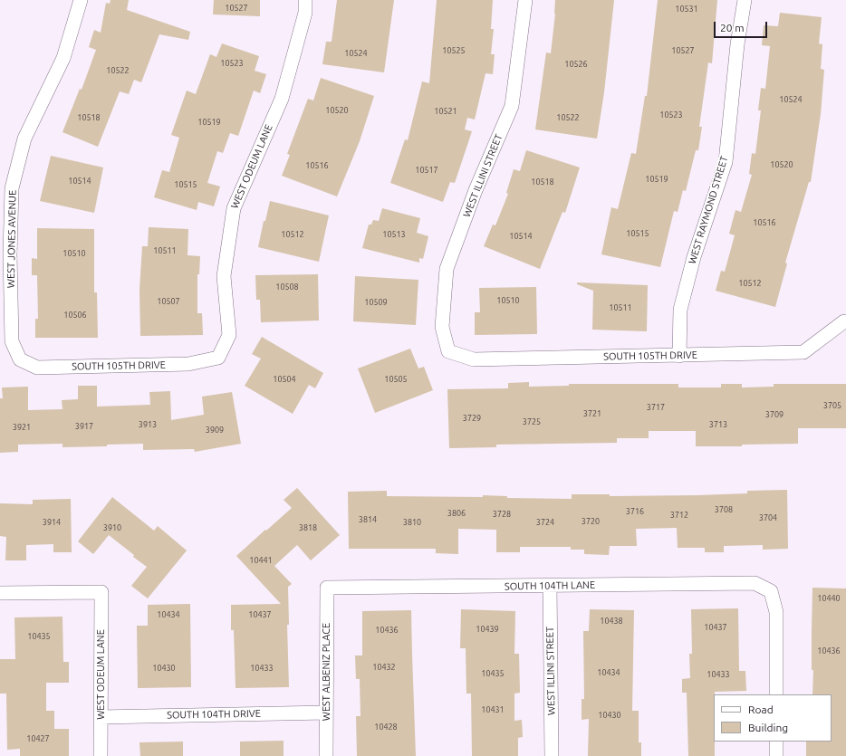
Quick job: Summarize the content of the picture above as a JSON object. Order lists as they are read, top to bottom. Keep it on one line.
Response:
{"streets":{"street":["WEST ODEUM LANE","WEST ILLINI STREET","WEST RAYMOND STREET","WEST JONES AVENUE","SOUTH 105TH DRIVE","SOUTH 104TH LANE","WEST ALBENIZ PLACE","SOUTH 104TH DRIVE"]},"crossings":[["WEST ODEUM LANE","SOUTH 105TH DRIVE"],["WEST ODEUM LANE","SOUTH 104TH DRIVE"],["WEST ILLINI STREET","SOUTH 105TH DRIVE"],["WEST ILLINI STREET","SOUTH 104TH LANE"],["WEST RAYMOND STREET","SOUTH 105TH DRIVE"],["WEST JONES AVENUE","SOUTH 105TH DRIVE"],["SOUTH 104TH LANE","WEST ALBENIZ PLACE"],["WEST ALBENIZ PLACE","SOUTH 104TH DRIVE"]],"house_numbers":["10527","10531","10525","10527","10524","10523","10526","10522","10524","10520","10521","10523","10518","10522","10519","10520","10516","10517","10519","10514","10518","10515","10516","10515","10512","10513","10514","10511","10510","10512","10508","10510","10507","10509","10511","10506","10504","10505","3705","3717","3721","3709","3729","3725","3913","3713","3917","3921","3909","3708","3716","3806","3728","3712","3704","3814","3720","3914","3810","3724","3910","3818","10441","10440","10434","10437","10438","10437","10439","10436","10435","10436","10432","10430","10433","10434","10435","10433","10431","10430","10428","10427"],"legend":["Road","Building"],"scale_bar":"20 m"}
